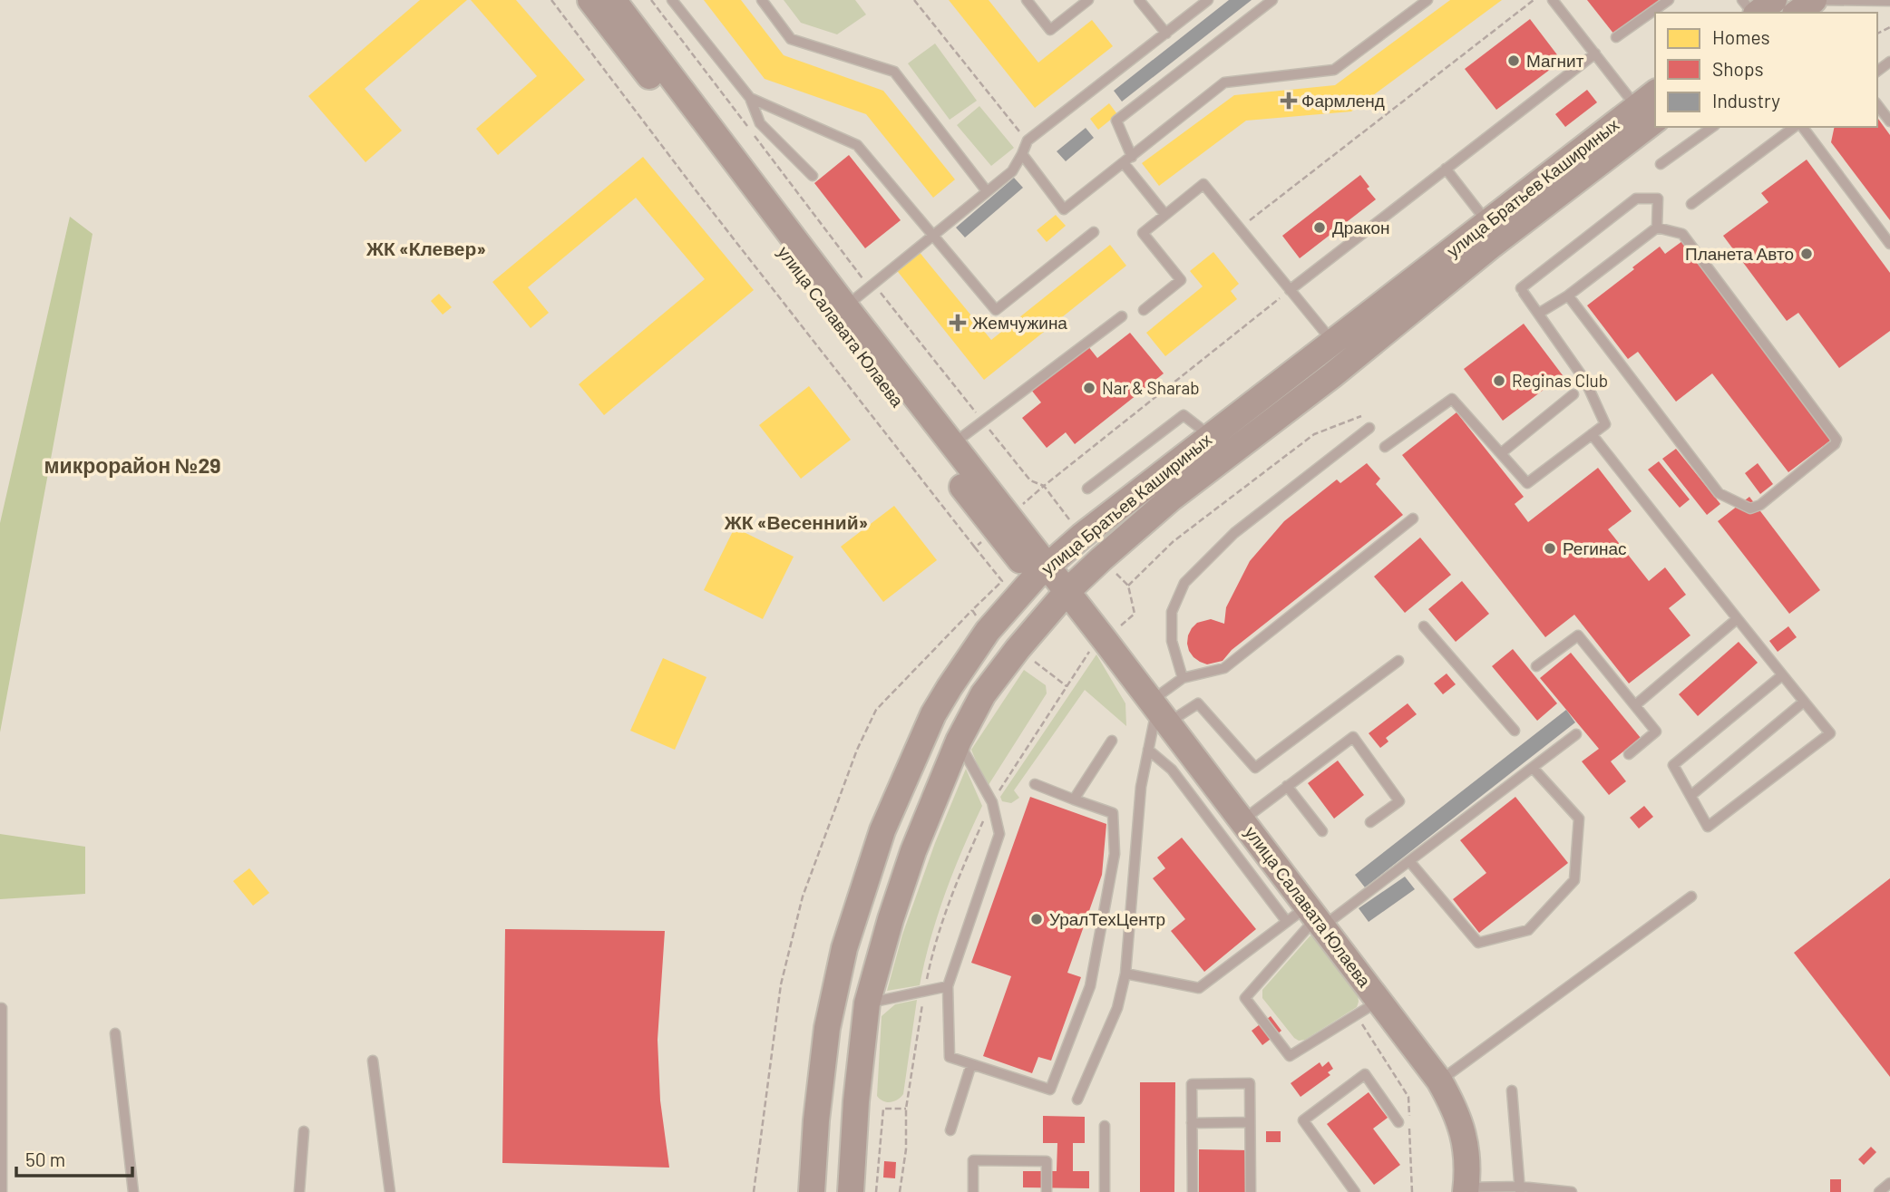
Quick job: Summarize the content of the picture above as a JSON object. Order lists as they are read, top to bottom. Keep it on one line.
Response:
{"streets":{"main road":["улица Братьев Кашириных","улица Салавата Юлаева"]},"crossings":[["улица Братьев Кашириных","улица Салавата Юлаева"]],"districts":["ЖК «Клевер»","микрорайон №29","ЖК «Весенний»"],"places":{"other":["Магнит","Дракон","Планета Авто","Reginas Club","Nar & Sharab","Регинас","УралТехЦентр"],"health":["Фармленд","Жемчужина"]},"legend":["Homes","Shops","Industry"],"scale_bar":"50 m"}
